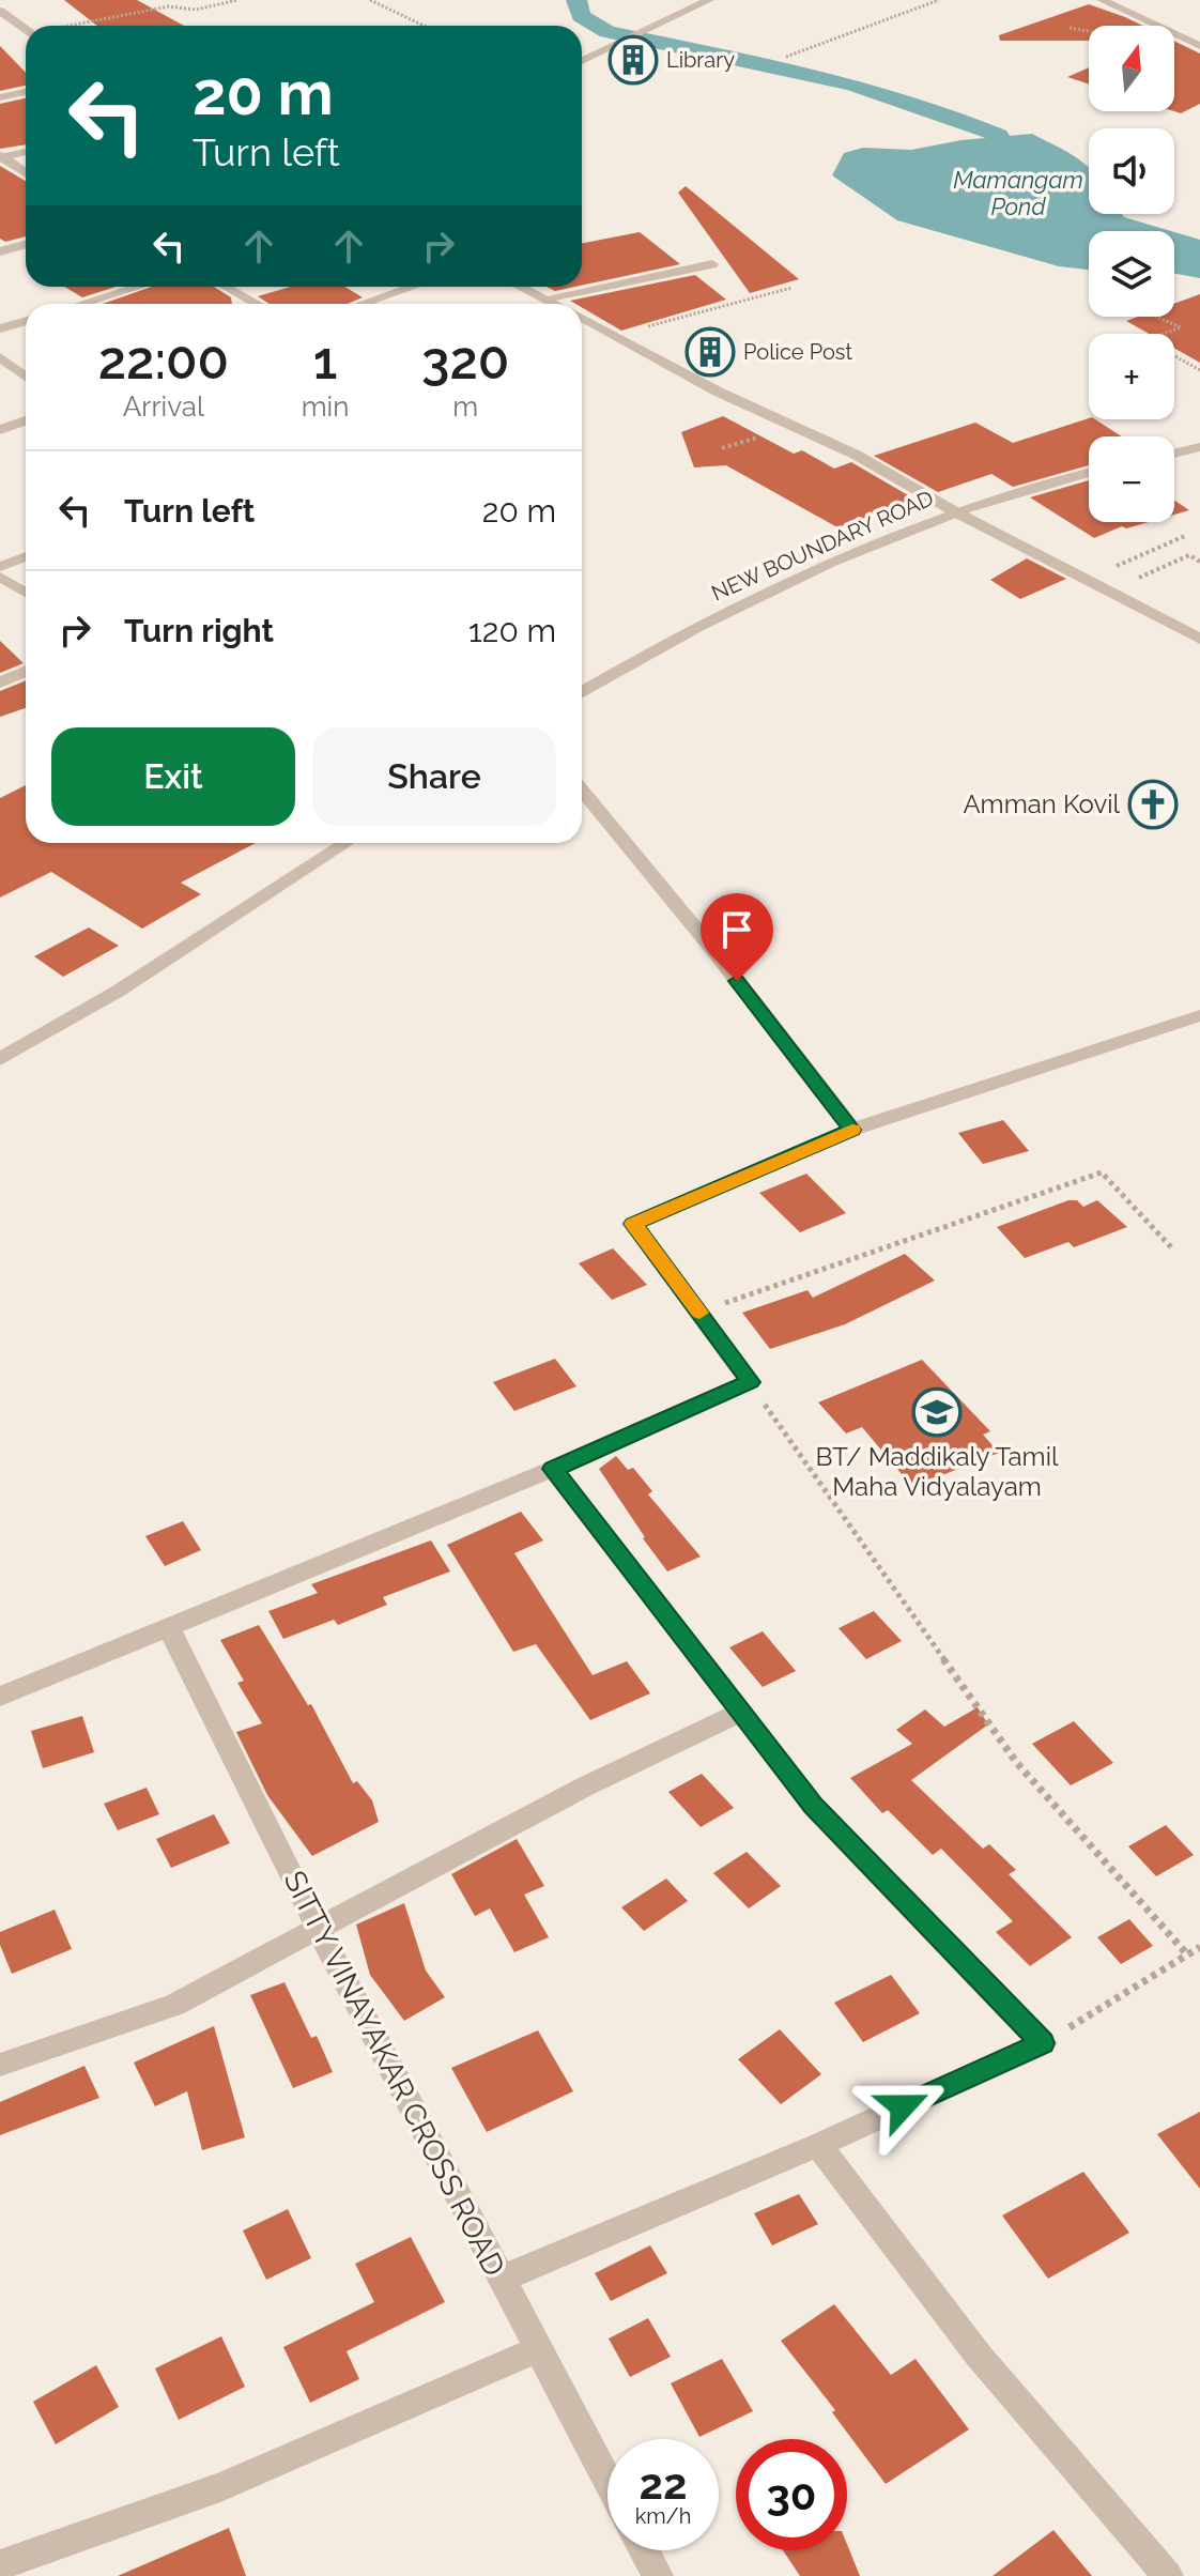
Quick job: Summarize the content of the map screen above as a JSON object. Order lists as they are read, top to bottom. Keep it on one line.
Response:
{"streets":{"street":["NEW BOUNDARY ROAD","SITTY VINAYAKAR CROSS ROAD"]},"water":["Mamangam Pond"],"places":{"building":["Library","Police Post"],"church":["Amman Kovil"],"school or university":["BT/ Maddikaly Tamil Maha Vidyalayam"]},"north":"top","page":{"map_buttons":["+","−"],"turn":["20 m","Turn left"],"eta":["22:00","Arrival","1","min","320","m"],"list":[{"name":"Turn left","value":"20 m"},{"name":"Turn right","value":"120 m"}],"buttons":["Exit","Share"],"speed":"22 km/h","limit":"30"}}
